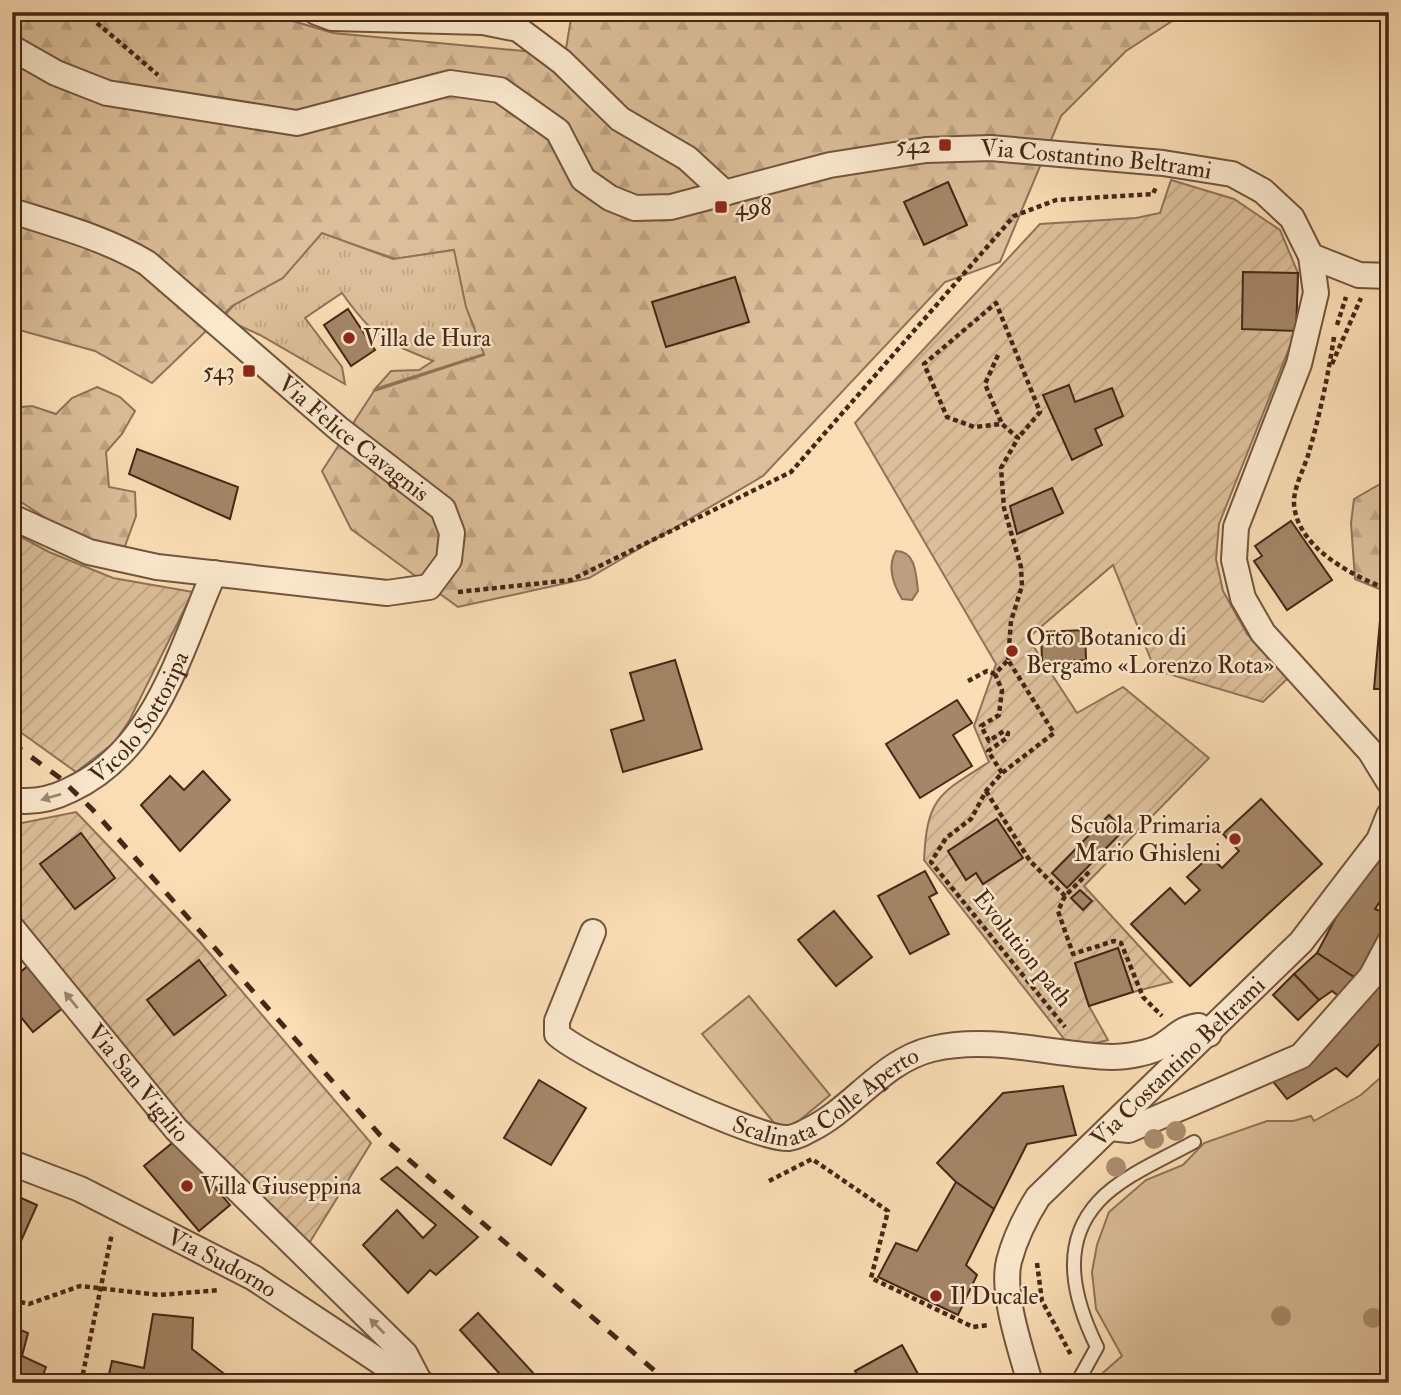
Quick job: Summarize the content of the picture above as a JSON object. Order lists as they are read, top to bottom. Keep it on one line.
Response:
{"streets":{"street":["Via Costantino Beltrami","Via Felice Cavagnis","Vicolo Sottoripa","Via San Vigilio","Scalinata Colle Aperto","Via Sudorno"],"path":["Evolution path"]},"crossings":[["Evolution path","Scalinata Colle Aperto"],["Via San Vigilio","Via Sudorno"]],"one_way":["Vicolo Sottoripa","Via San Vigilio"],"places":{"transit":["542","498","543"],"other":["Villa de Hura","Orto Botanico di Bergamo «Lorenzo Rota»","Scuola Primaria Mario Ghisleni","Villa Giuseppina","Il Ducale"]}}
